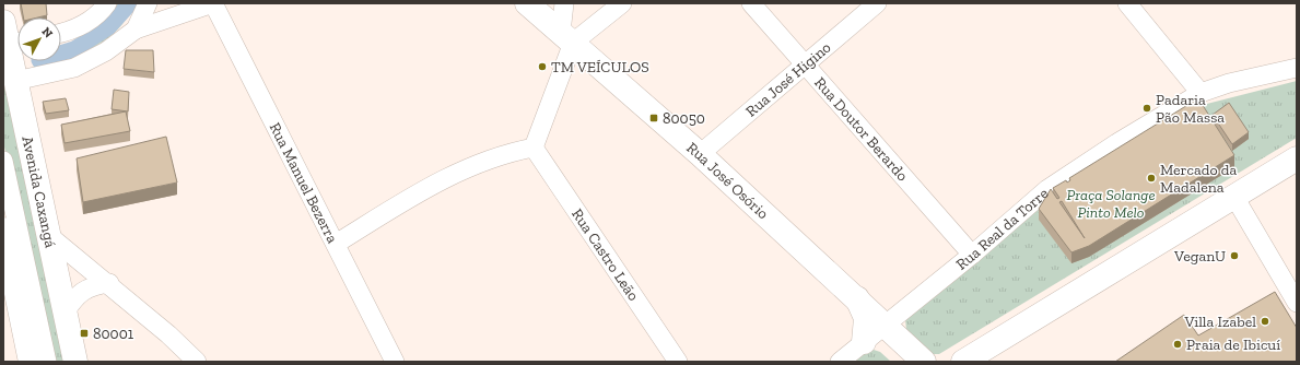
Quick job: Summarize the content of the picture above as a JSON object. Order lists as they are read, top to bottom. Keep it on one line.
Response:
{"streets":{"main road":["Rua José Osório","Avenida Caxangá"],"street":["Rua José Higino","Rua Doutor Berardo","Rua Manuel Bezerra","Rua Real da Torre","Rua Castro Leão"]},"crossings":[["Rua José Higino","Rua Doutor Berardo"],["Rua José Higino","Rua José Osório"],["Rua Doutor Berardo","Rua Real da Torre"],["Rua José Osório","Rua Real da Torre"]],"parks":["Praça Solange Pinto Melo"],"places":{"other":["TM VEÍCULOS","Padaria Pão Massa","Mercado da Madalena","VeganU","Villa Izabel","Praia de Ibicuí"],"transit":["80050","80001"]},"north":"top right"}
